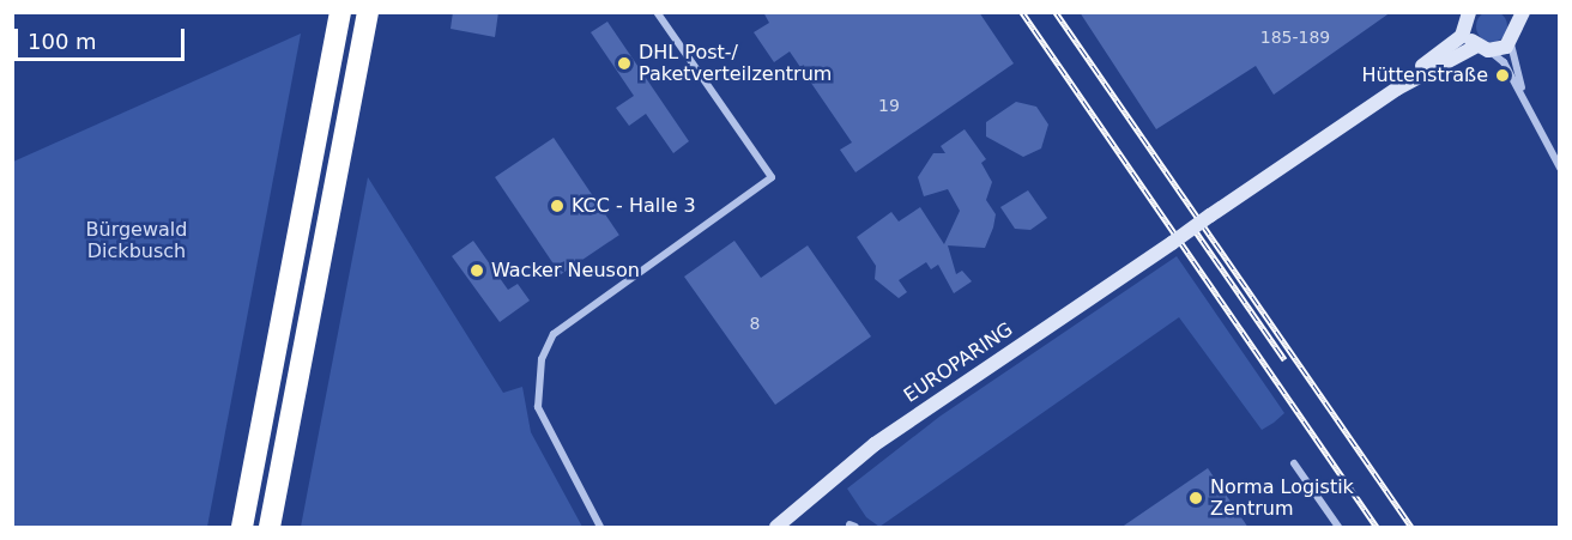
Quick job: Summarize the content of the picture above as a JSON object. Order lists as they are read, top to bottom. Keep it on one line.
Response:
{"streets":{"street":["EUROPARING"]},"parks":["Bürgewald Dickbusch"],"places":["DHL Post-/ Paketverteilzentrum","Hüttenstraße","KCC - Halle 3","Wacker Neuson","Norma Logistik Zentrum"],"house_numbers":["185-189","19","8"],"scale_bar":"100 m"}
